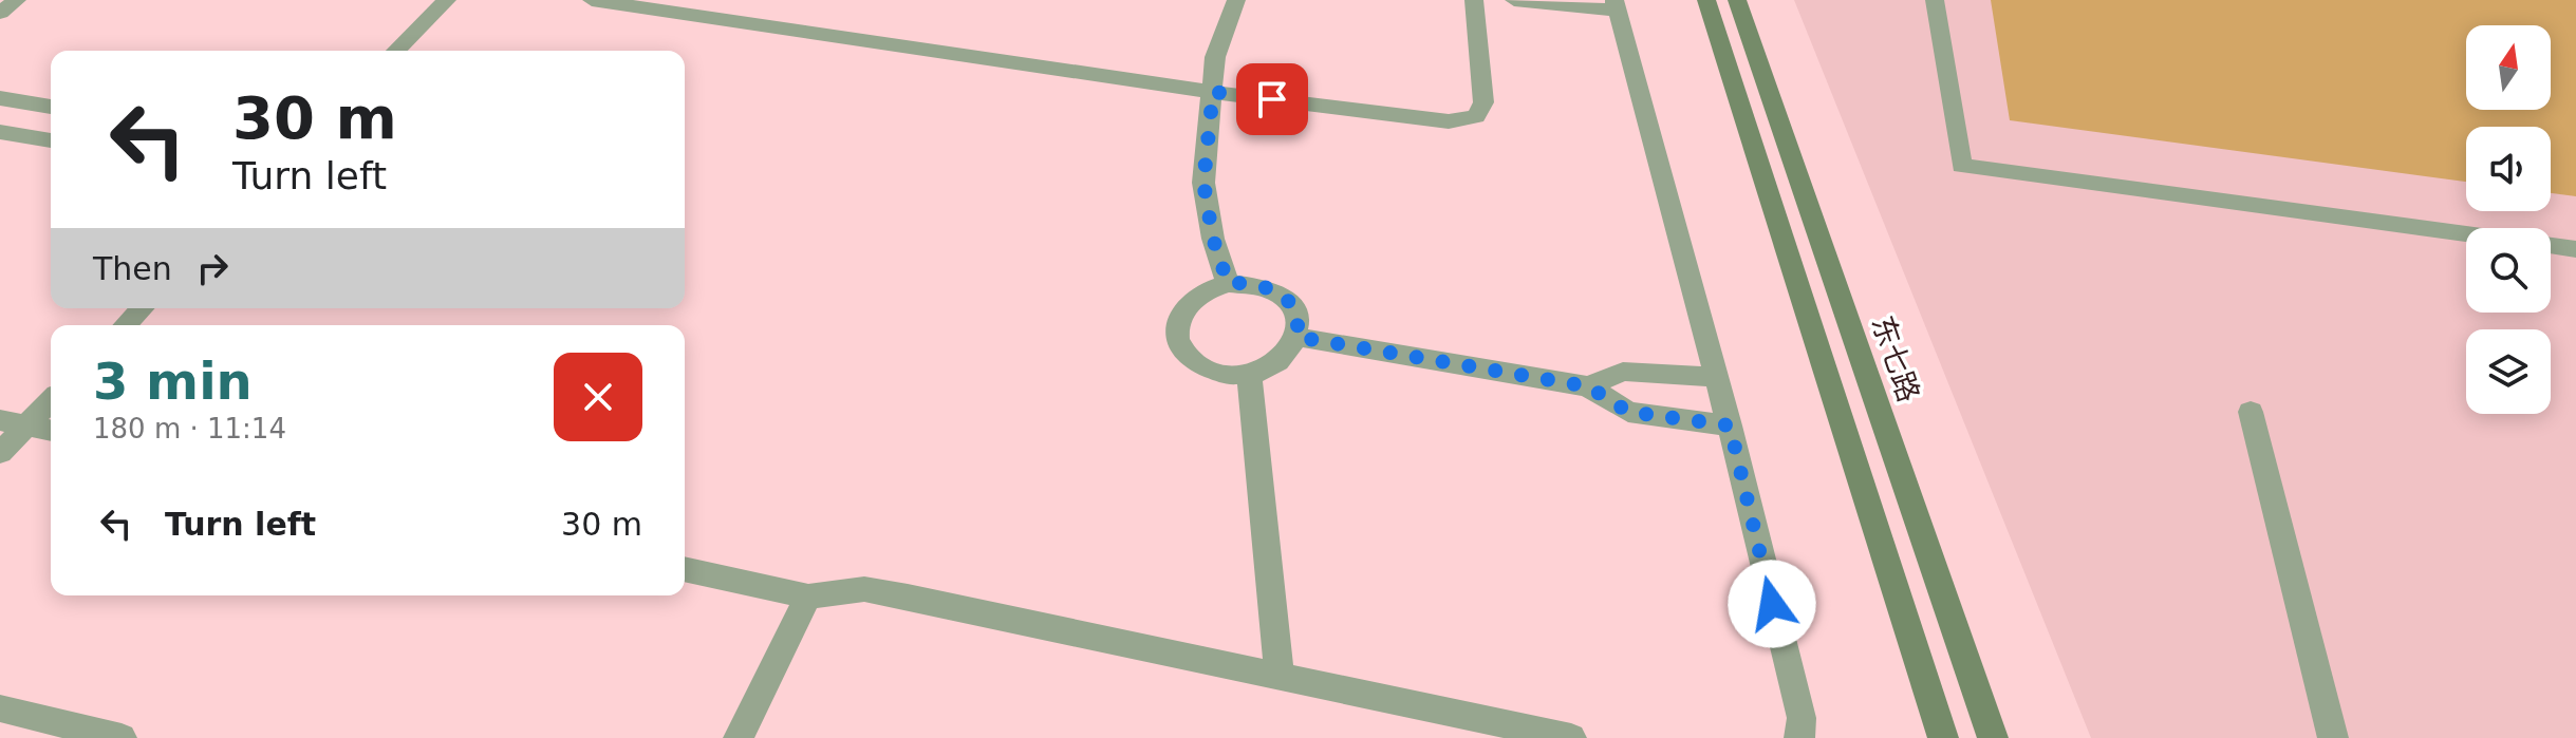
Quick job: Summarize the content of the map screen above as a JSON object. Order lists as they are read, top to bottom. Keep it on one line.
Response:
{"streets":{"main road":["东七路"]},"north":"top","page":{"turn":["30 m","Turn left"],"then":"Then","heading":["3 min","180 m · 11:14"],"list":[{"name":"Turn left","value":"30 m"}]}}
